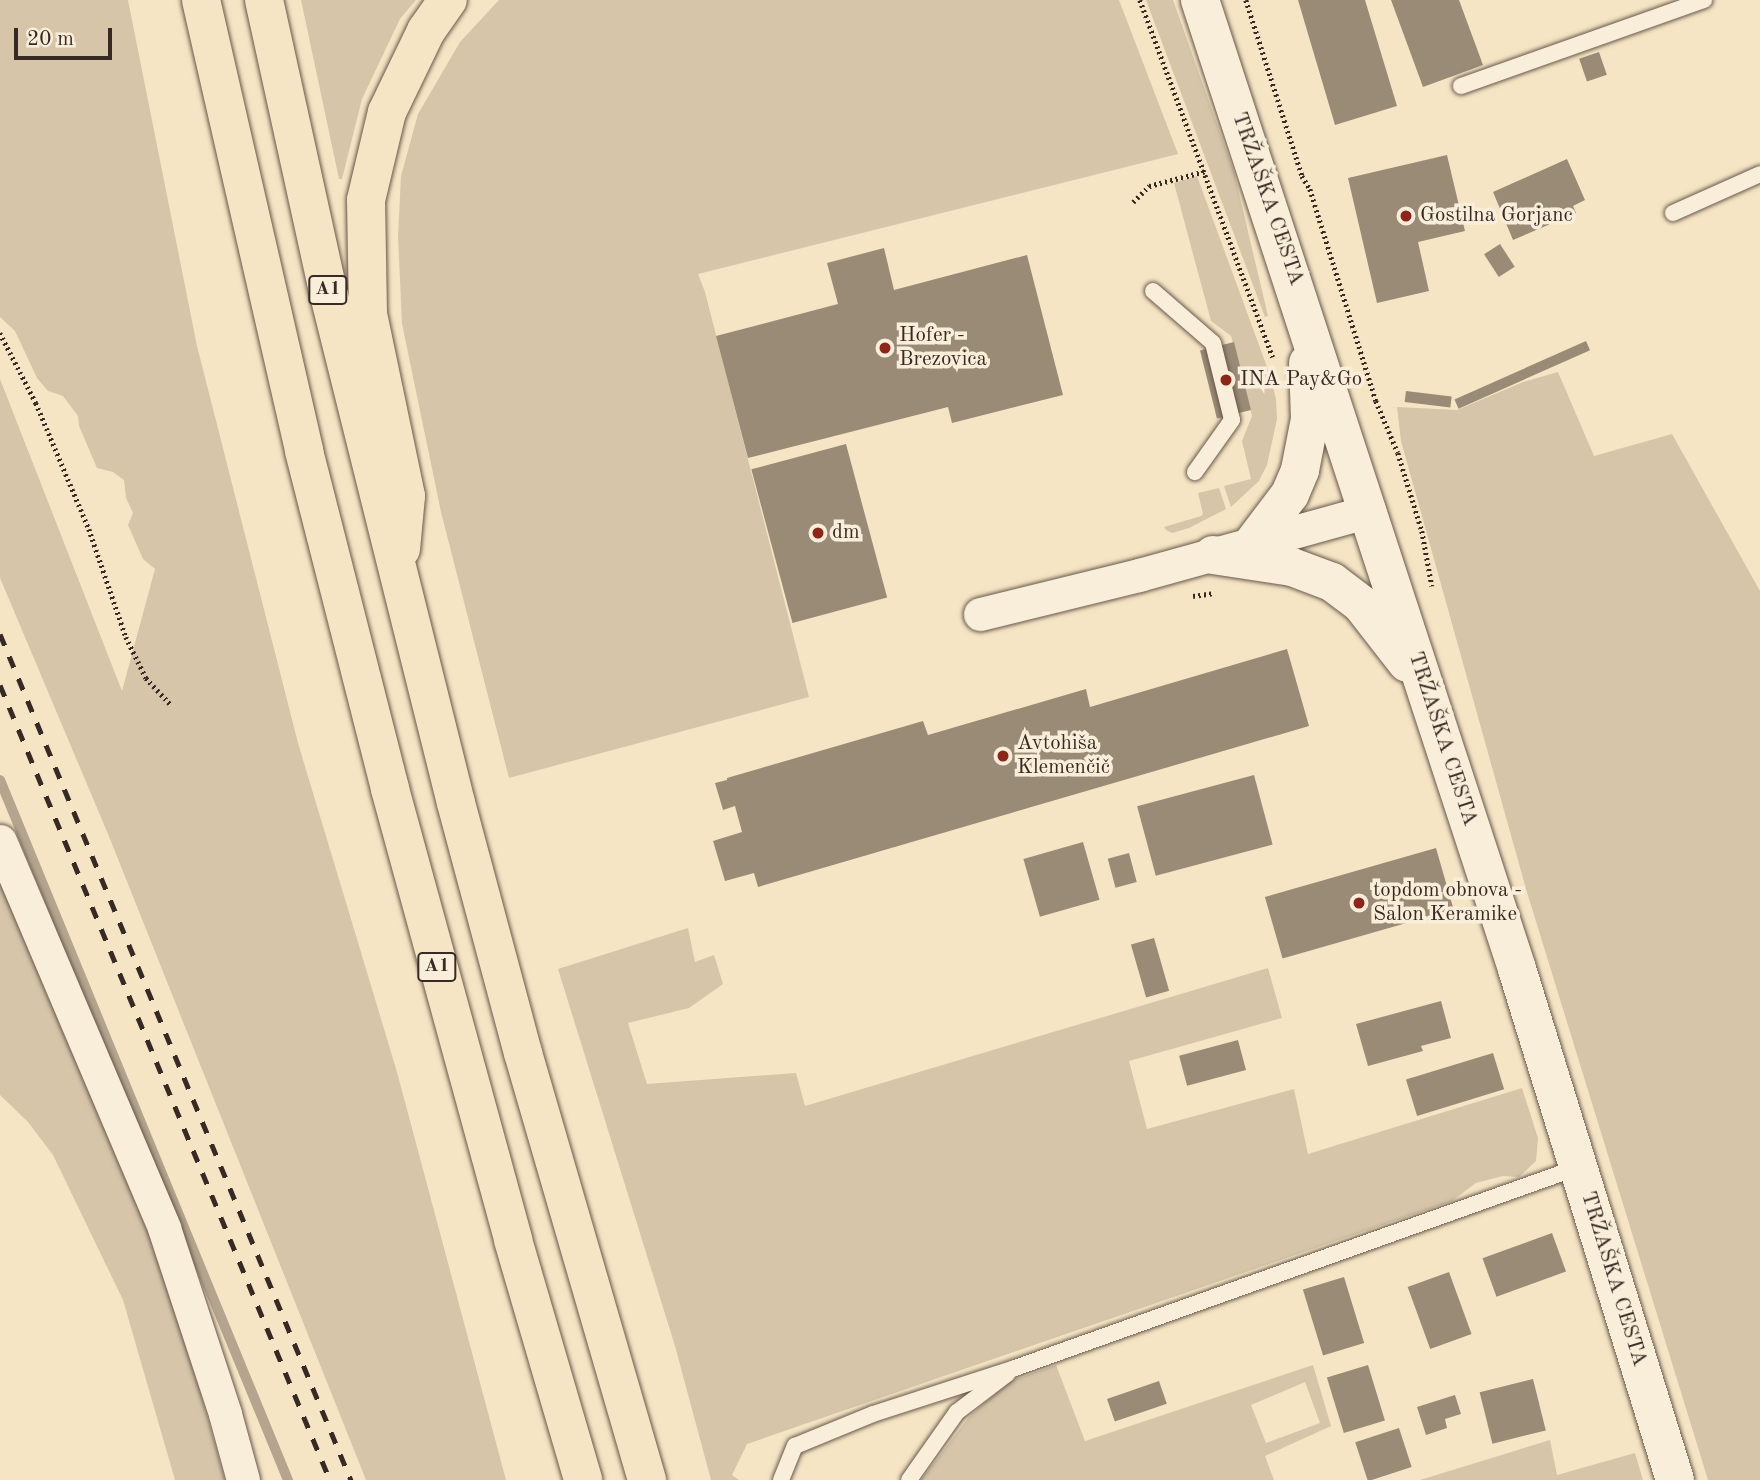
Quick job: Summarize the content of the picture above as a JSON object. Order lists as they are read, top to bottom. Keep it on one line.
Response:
{"streets":{"highway":["A1"],"main road":["TRŽAŠKA CESTA"]},"places":["Gostilna Gorjanc","Hofer - Brezovica","INA Pay&Go","dm","Avtohiša Klemenčič","topdom obnova - Salon Keramike"],"scale_bar":"20 m"}
